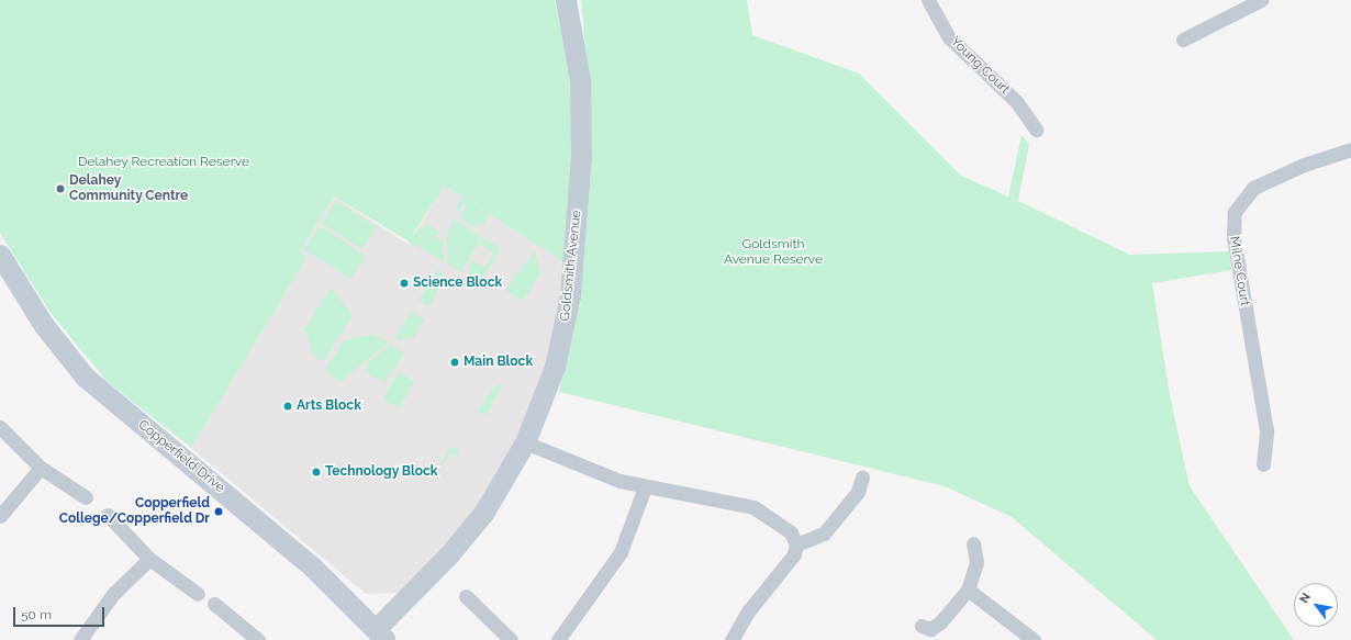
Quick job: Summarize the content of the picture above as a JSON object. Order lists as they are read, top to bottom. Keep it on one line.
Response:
{"streets":{"street":["Young Court","Goldsmith Avenue","Milne Court","Copperfield Drive"]},"crossings":[["Goldsmith Avenue","Copperfield Drive"]],"parks":["Delahey Recreation Reserve","Goldsmith Avenue Reserve"],"places":["Delahey Community Centre","Science Block","Main Block","Arts Block","Technology Block","Copperfield College/Copperfield Dr"],"scale_bar":"50 m","north":"top left"}
